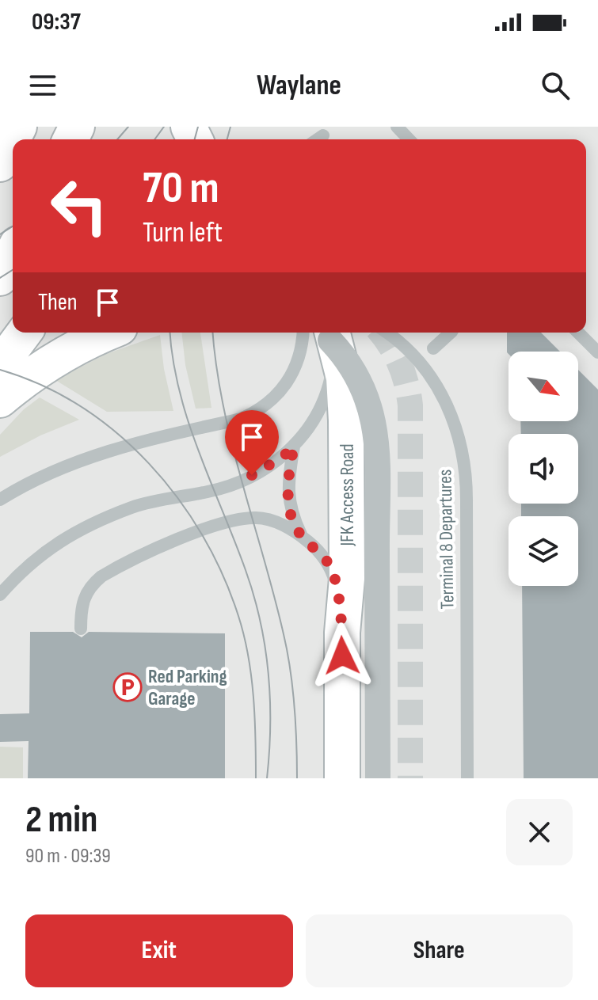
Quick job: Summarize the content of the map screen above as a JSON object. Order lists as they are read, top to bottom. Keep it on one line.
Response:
{"streets":{"main road":["JFK Access Road"],"lane":["Terminal 8 Departures"]},"places":{"parking":["Red Parking Garage"]},"north":"bottom right","page":{"status":"09:37","header":"Waylane","turn":["70 m","Turn left"],"then":"Then","heading":["2 min","90 m · 09:39"],"buttons":["Exit","Share"]}}
